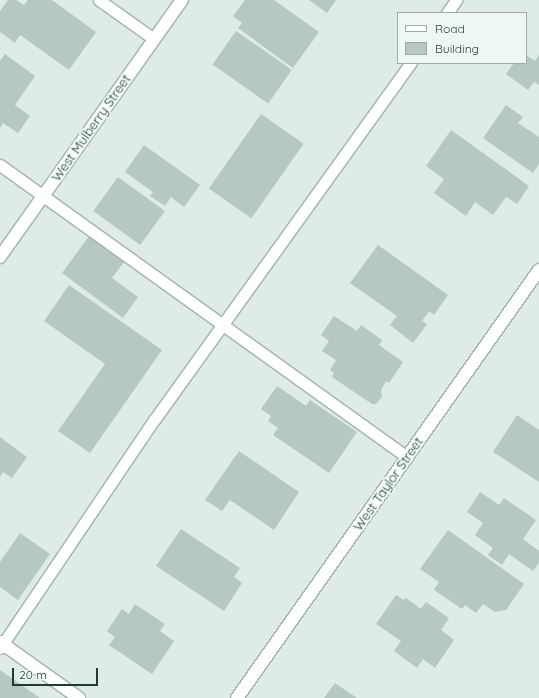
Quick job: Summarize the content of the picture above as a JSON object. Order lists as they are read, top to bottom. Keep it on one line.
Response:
{"streets":{"street":["West Mulberry Street","West Taylor Street"]},"legend":["Road","Building"],"scale_bar":"20 m"}
